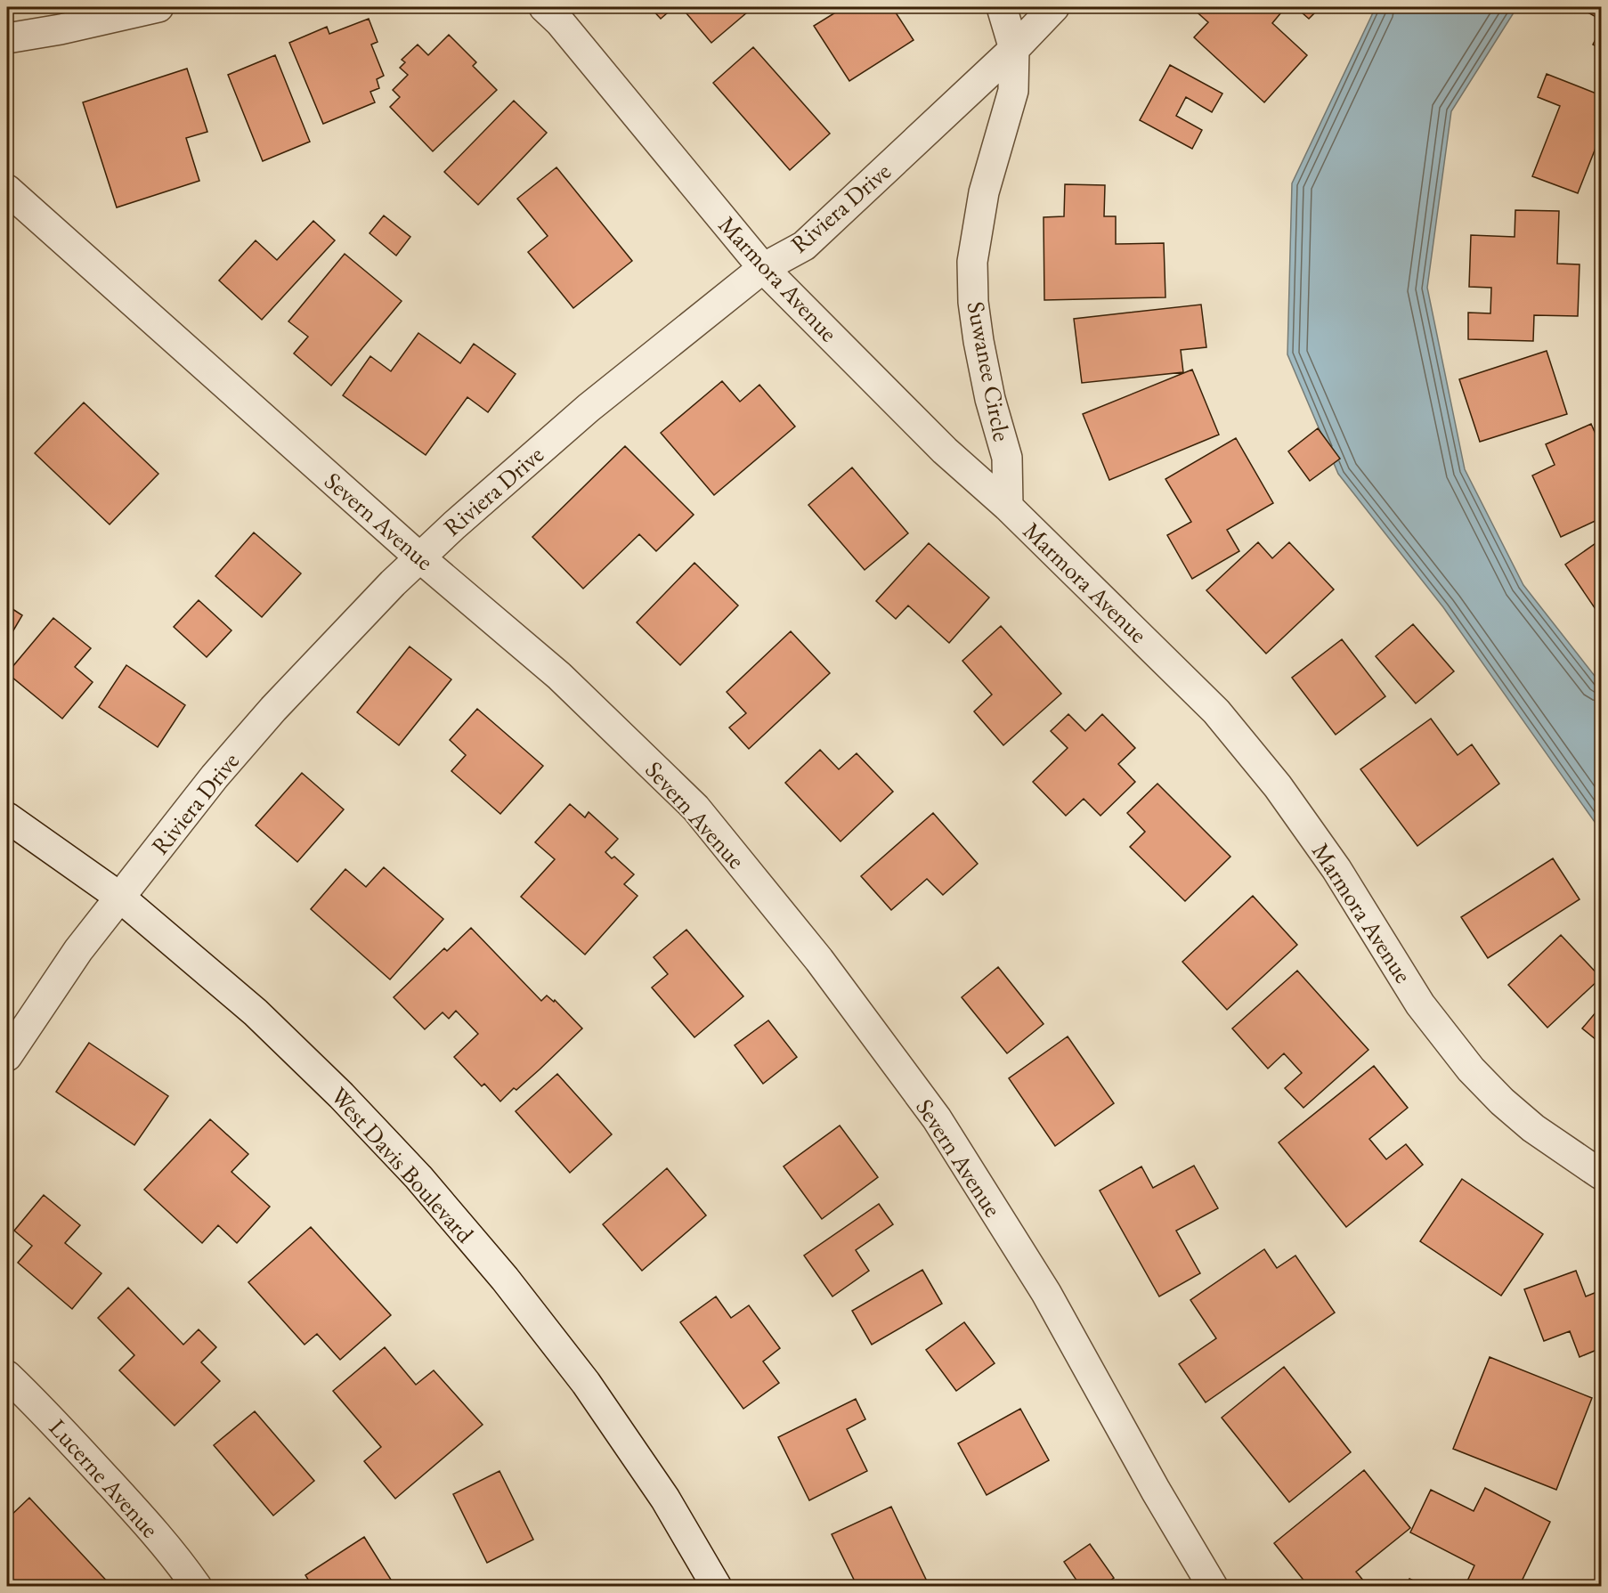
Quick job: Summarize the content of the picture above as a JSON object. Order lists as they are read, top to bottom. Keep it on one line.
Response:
{"streets":{"street":["Riviera Drive","Marmora Avenue","Suwanee Circle","Severn Avenue","West Davis Boulevard","Lucerne Avenue"]},"crossings":[["Riviera Drive","Marmora Avenue"],["Riviera Drive","Suwanee Circle"],["Riviera Drive","Severn Avenue"],["Riviera Drive","West Davis Boulevard"],["Marmora Avenue","Suwanee Circle"]]}
